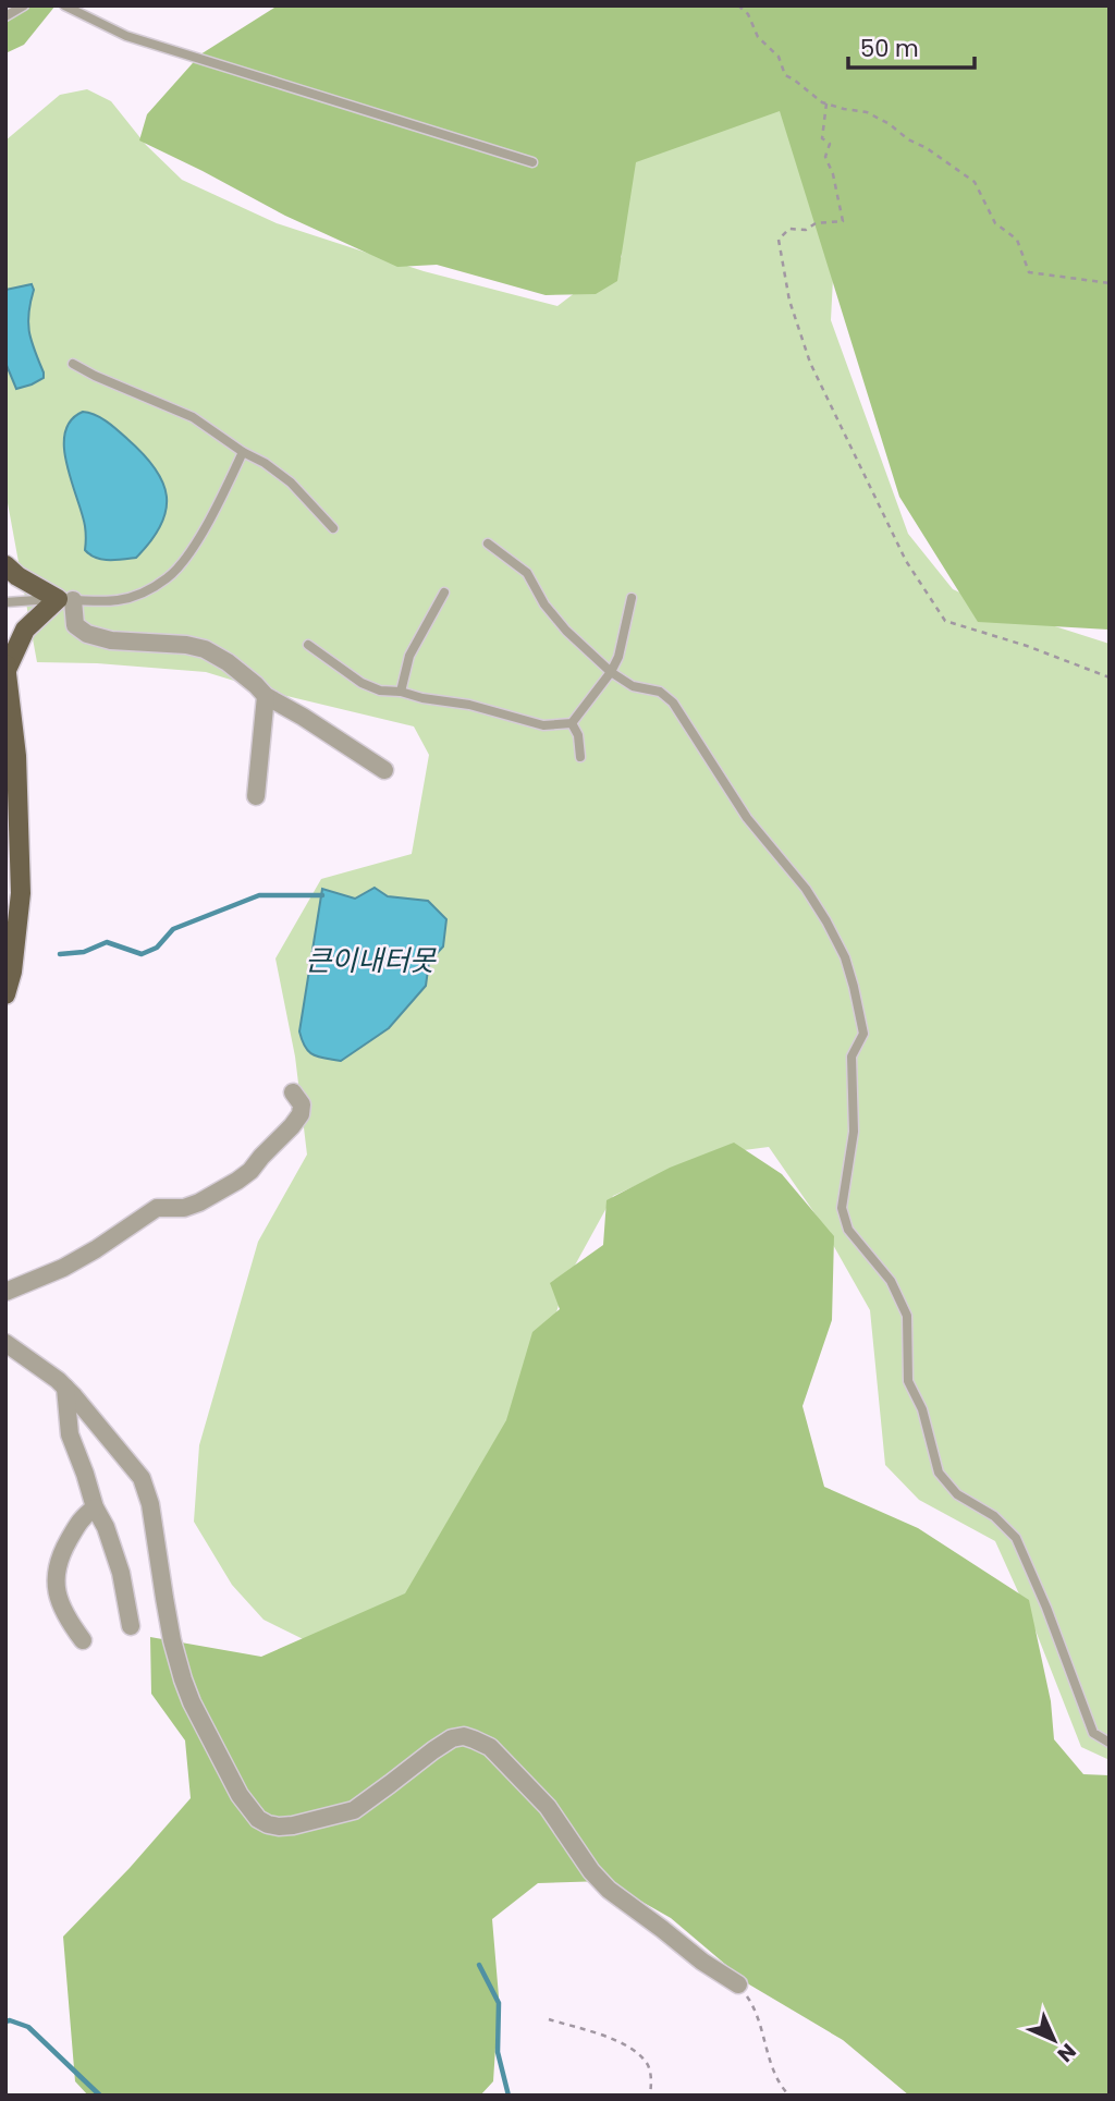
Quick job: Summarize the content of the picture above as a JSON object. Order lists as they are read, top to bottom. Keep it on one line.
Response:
{"water":["큰이내터못"],"scale_bar":"50 m","north":"bottom right"}
